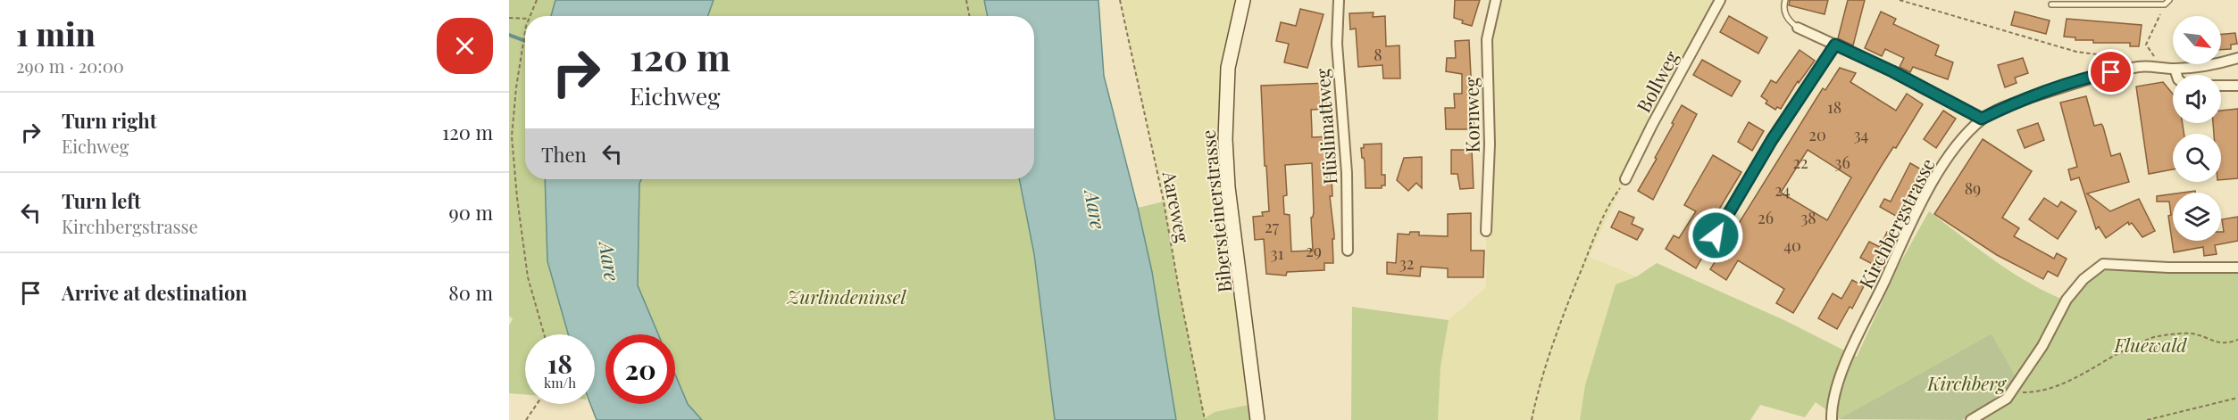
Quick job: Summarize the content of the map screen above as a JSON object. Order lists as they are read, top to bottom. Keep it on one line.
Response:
{"streets":{"main road":["Bibersteinerstrasse"],"street":["Bollweg","Kornweg","Hüslimattweg","Kirchbergstrasse"],"path":["Aareweg"]},"water":["Aare"],"parks":["Zurlindeninsel","Fluewald","Kirchberg"],"house_numbers":["8","18","20","34","22","36","89","24","26","38","27","40","29","31","32"],"north":"bottom right","page":{"heading":["1 min","290 m · 20:00"],"turn":["120 m","Eichweg"],"list":[{"name":"Turn right","note":"Eichweg","value":"120 m"},{"name":"Turn left","note":"Kirchbergstrasse","value":"90 m"},{"name":"Arrive at destination","value":"80 m"}],"then":"Then","speed":"18 km/h","limit":"20"}}
